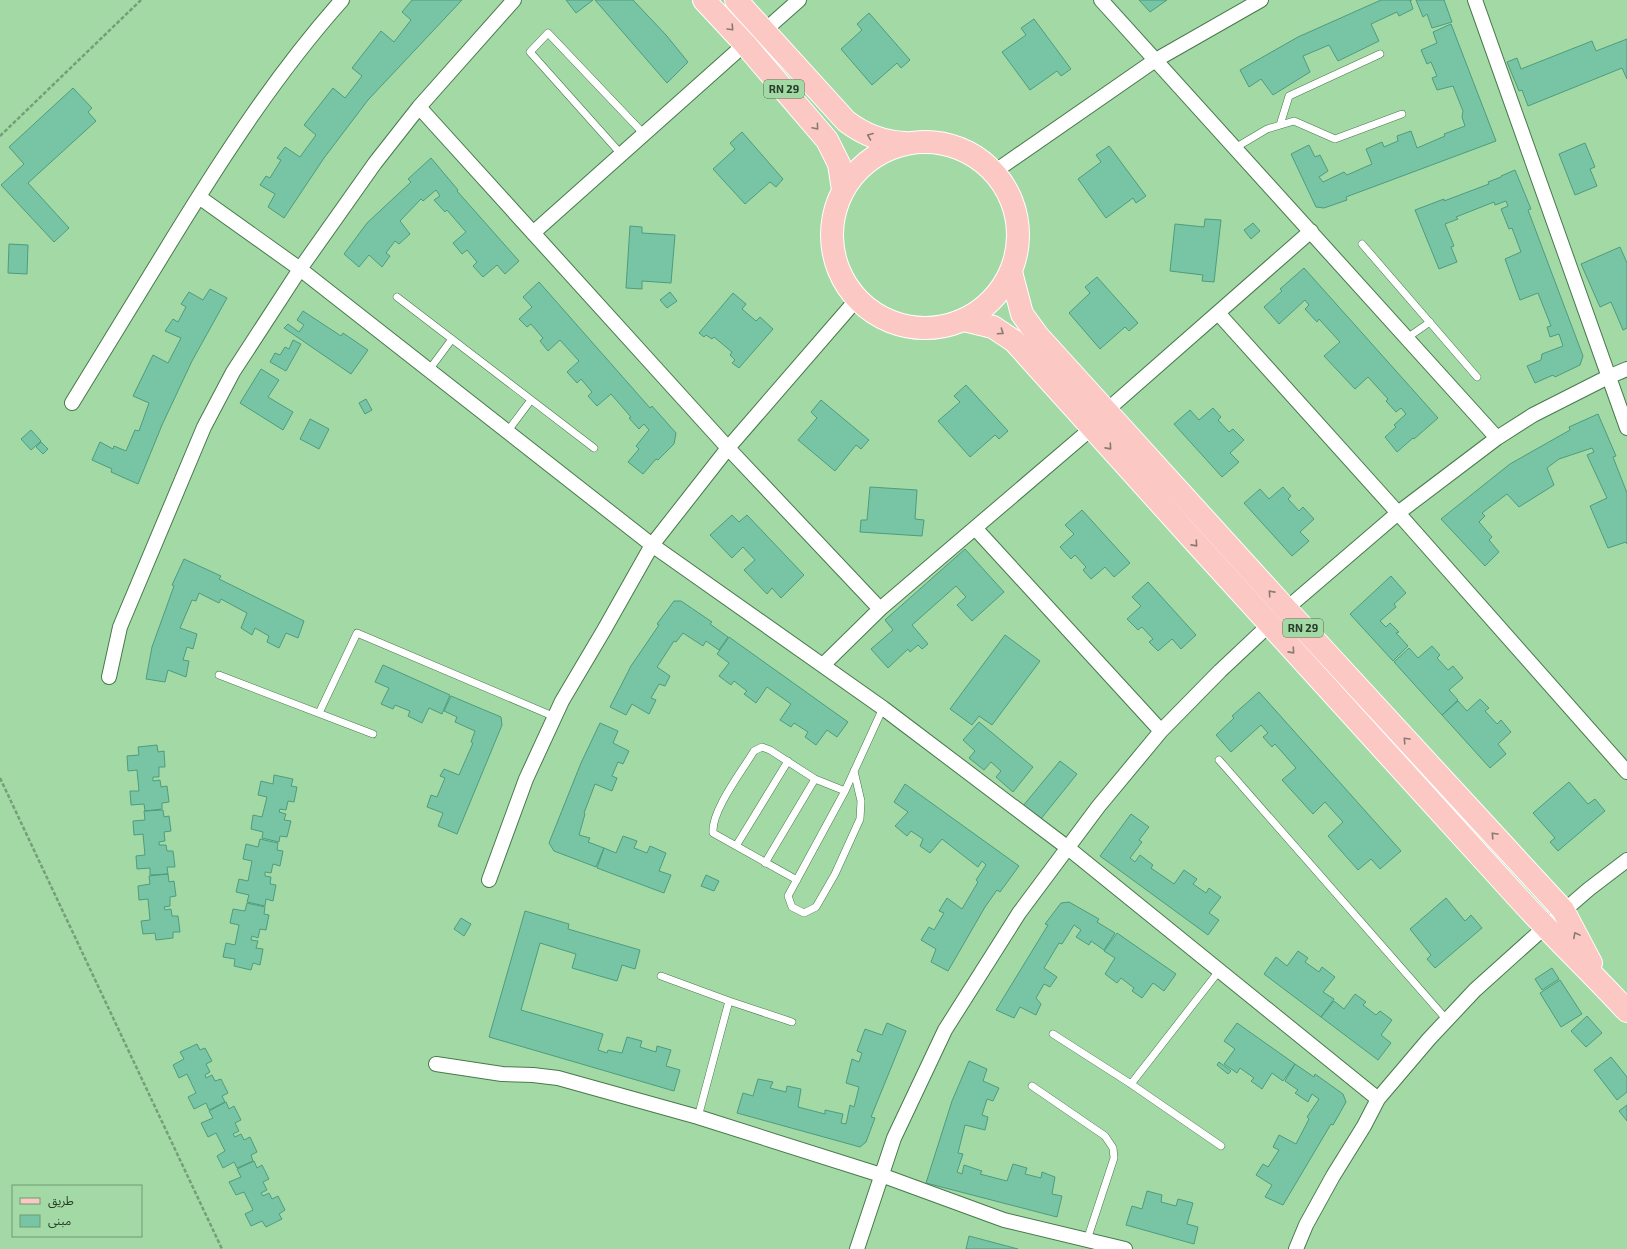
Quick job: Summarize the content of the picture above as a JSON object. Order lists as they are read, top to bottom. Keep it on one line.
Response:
{"streets":{"main road":["RN 29"]},"legend":["طريق","مبنى"]}
